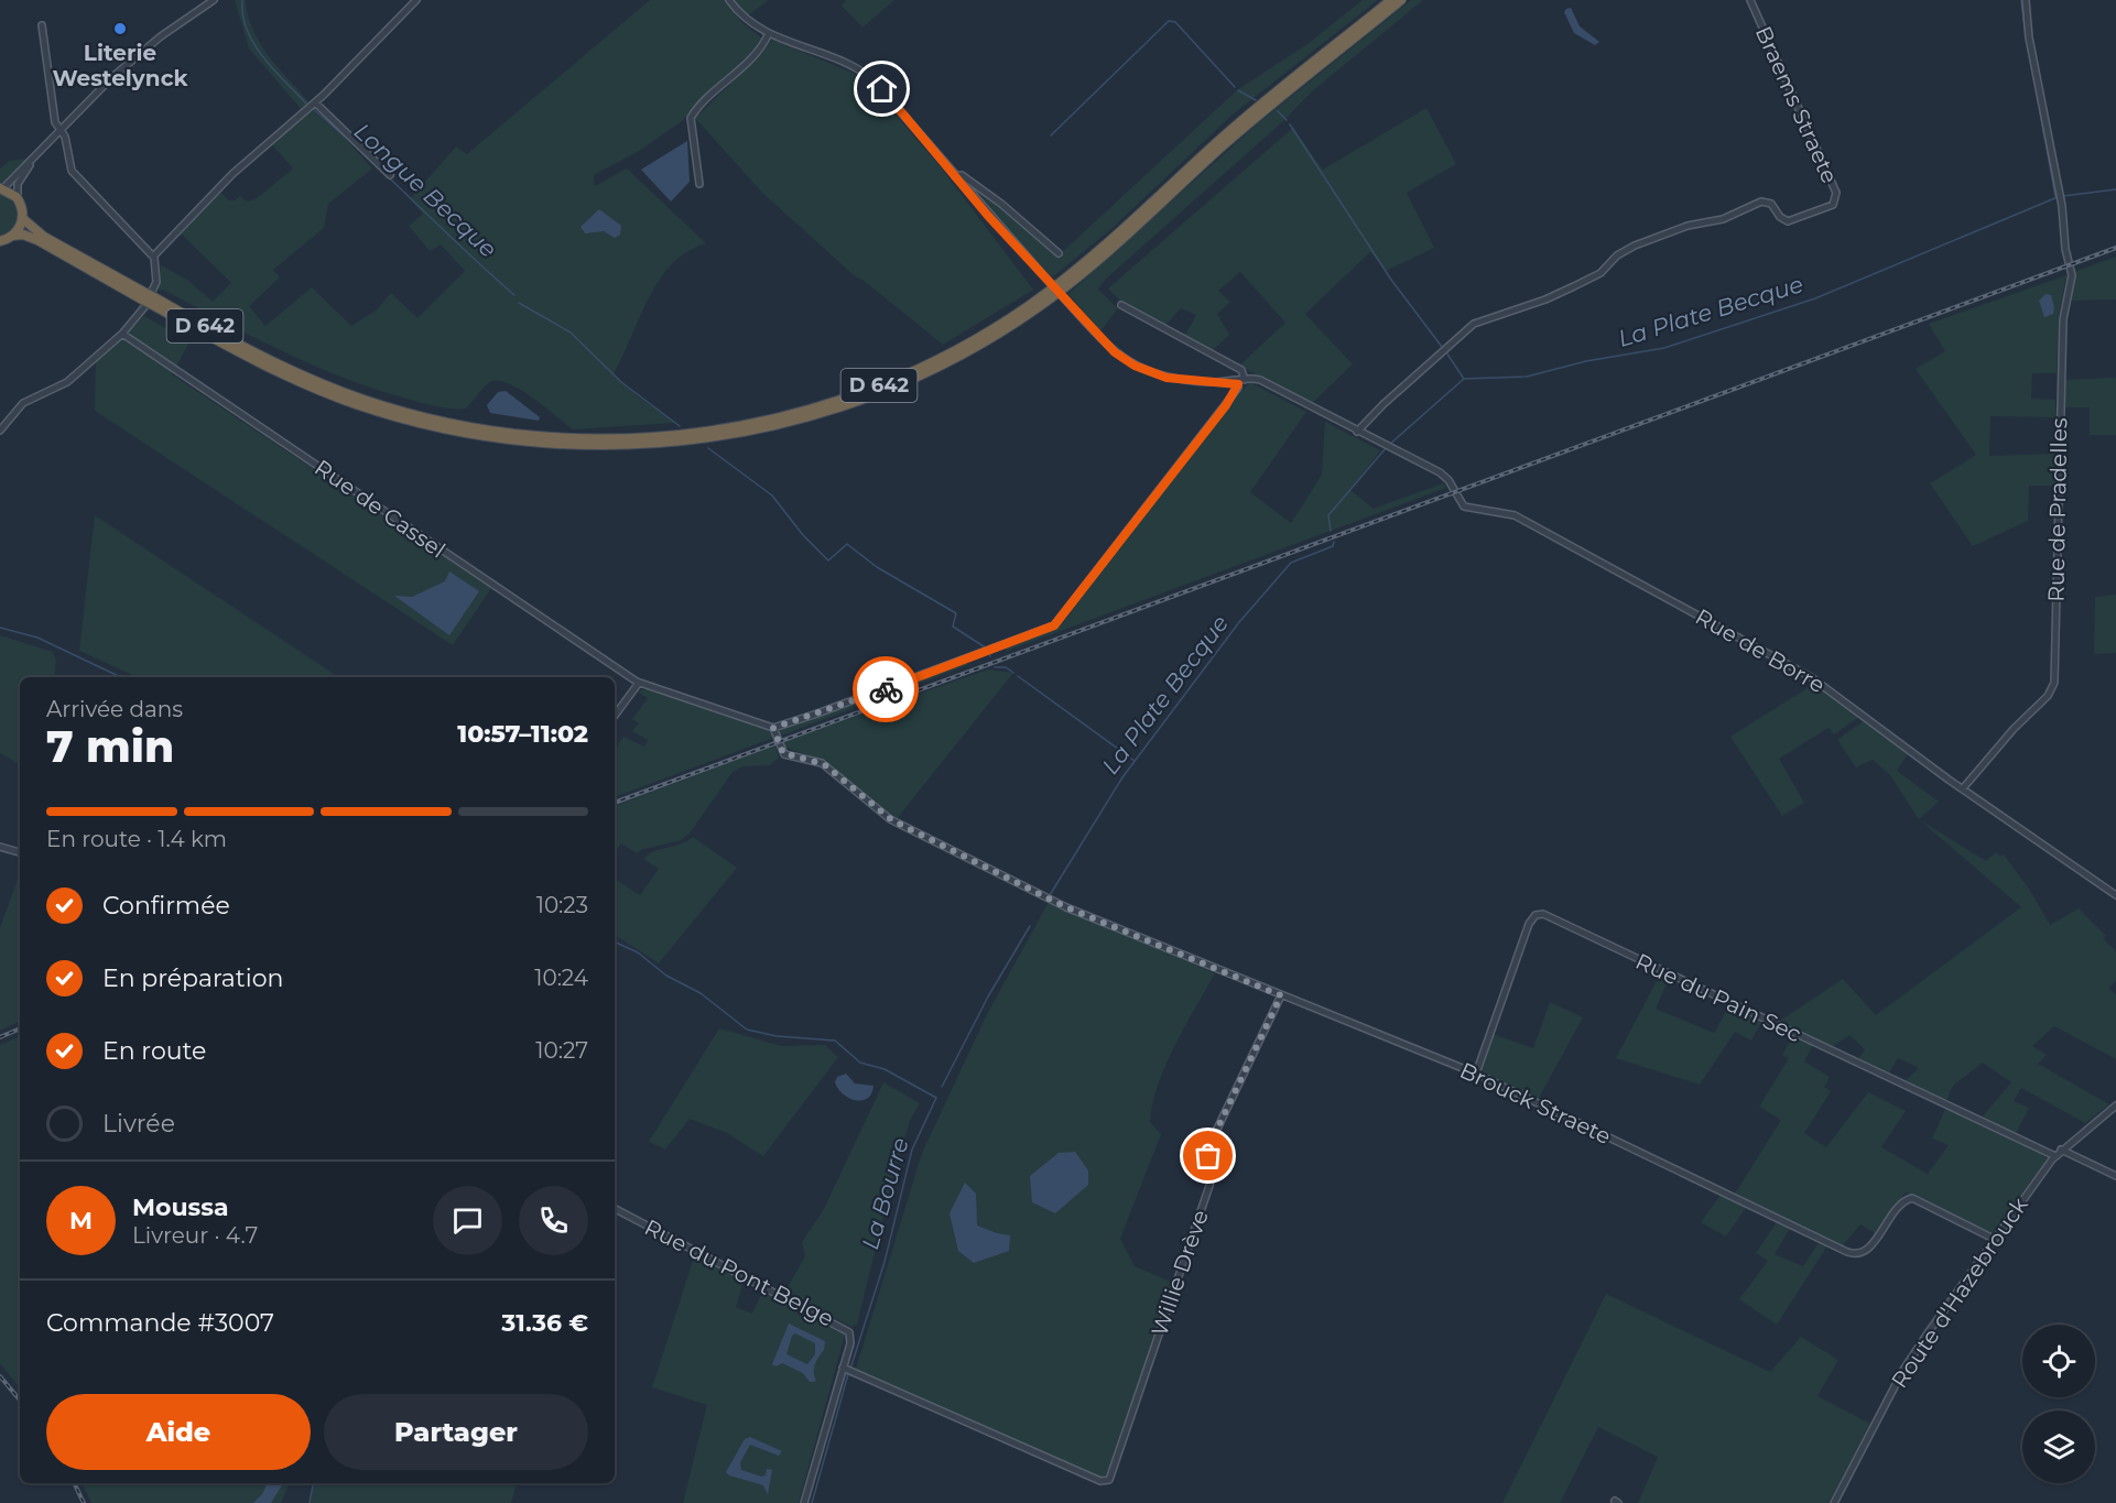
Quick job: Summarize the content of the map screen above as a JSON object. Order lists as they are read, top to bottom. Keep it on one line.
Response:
{"streets":{"highway":["D 642"],"street":["Braems Straete","Rue de Cassel","Rue de Pradelles","Rue de Borre","Rue du Pain Sec","Brouck Straete","Rue du Pont Belge","Willie Drève","Route d'Hazebrouck"]},"crossings":[["Braems Straete","Rue de Borre"],["Rue de Cassel","Brouck Straete"],["Rue de Pradelles","Rue de Borre"],["Rue du Pain Sec","Brouck Straete"],["Rue du Pain Sec","Route d'Hazebrouck"],["Brouck Straete","Willie Drève"],["Brouck Straete","Route d'Hazebrouck"],["Rue du Pont Belge","Willie Drève"]],"water":["Longue Becque","La Plate Becque","La Bourre"],"places":["Literie Westelynck"],"page":{"heading":["7 min","Arrivée dans","10:57–11:02"],"panel":["Moussa","Livreur · 4.7","Commande #3007","31.36 €"],"bar":"En route · 1.4 km","list":[["Confirmée","10:23"],["En préparation","10:24"],["En route","10:27"],"Livrée"],"round":"M","buttons":["Aide","Partager"]}}
